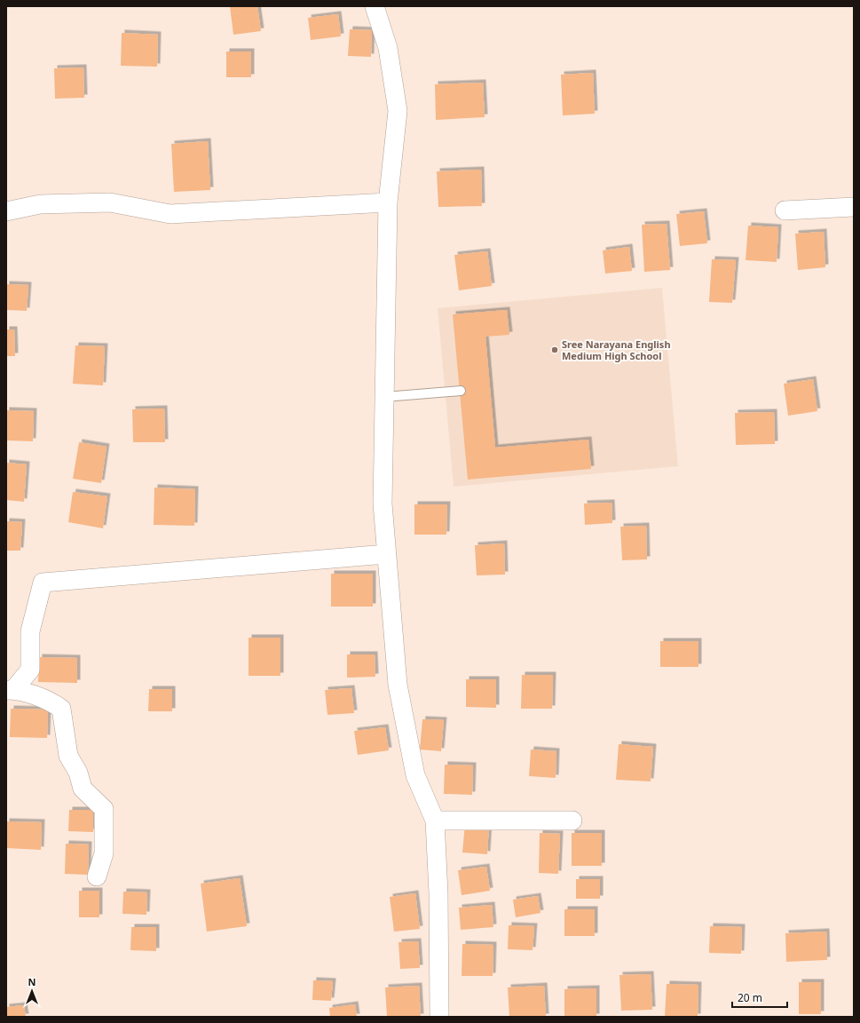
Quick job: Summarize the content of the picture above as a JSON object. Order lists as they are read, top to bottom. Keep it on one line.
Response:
{"places":["Sree Narayana English Medium High School"],"scale_bar":"20 m","north":"top"}
